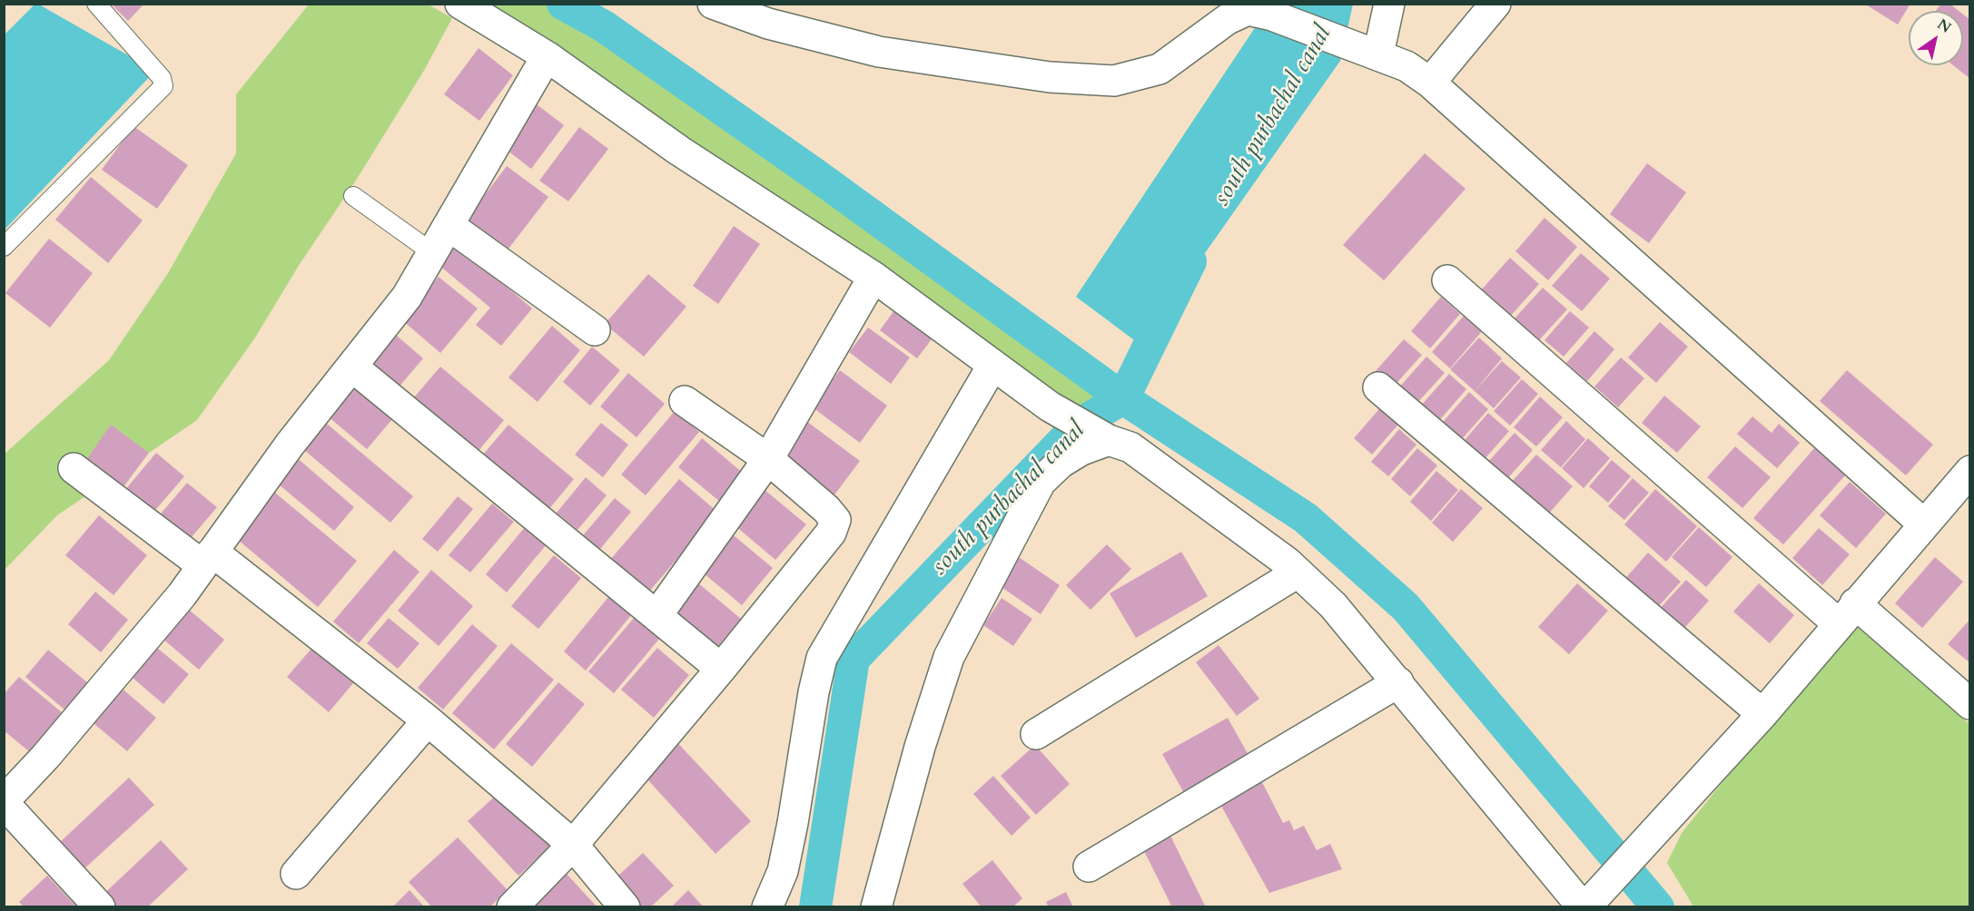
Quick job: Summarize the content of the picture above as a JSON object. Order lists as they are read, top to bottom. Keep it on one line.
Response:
{"water":["south purbachal canal"],"north":"top right"}
